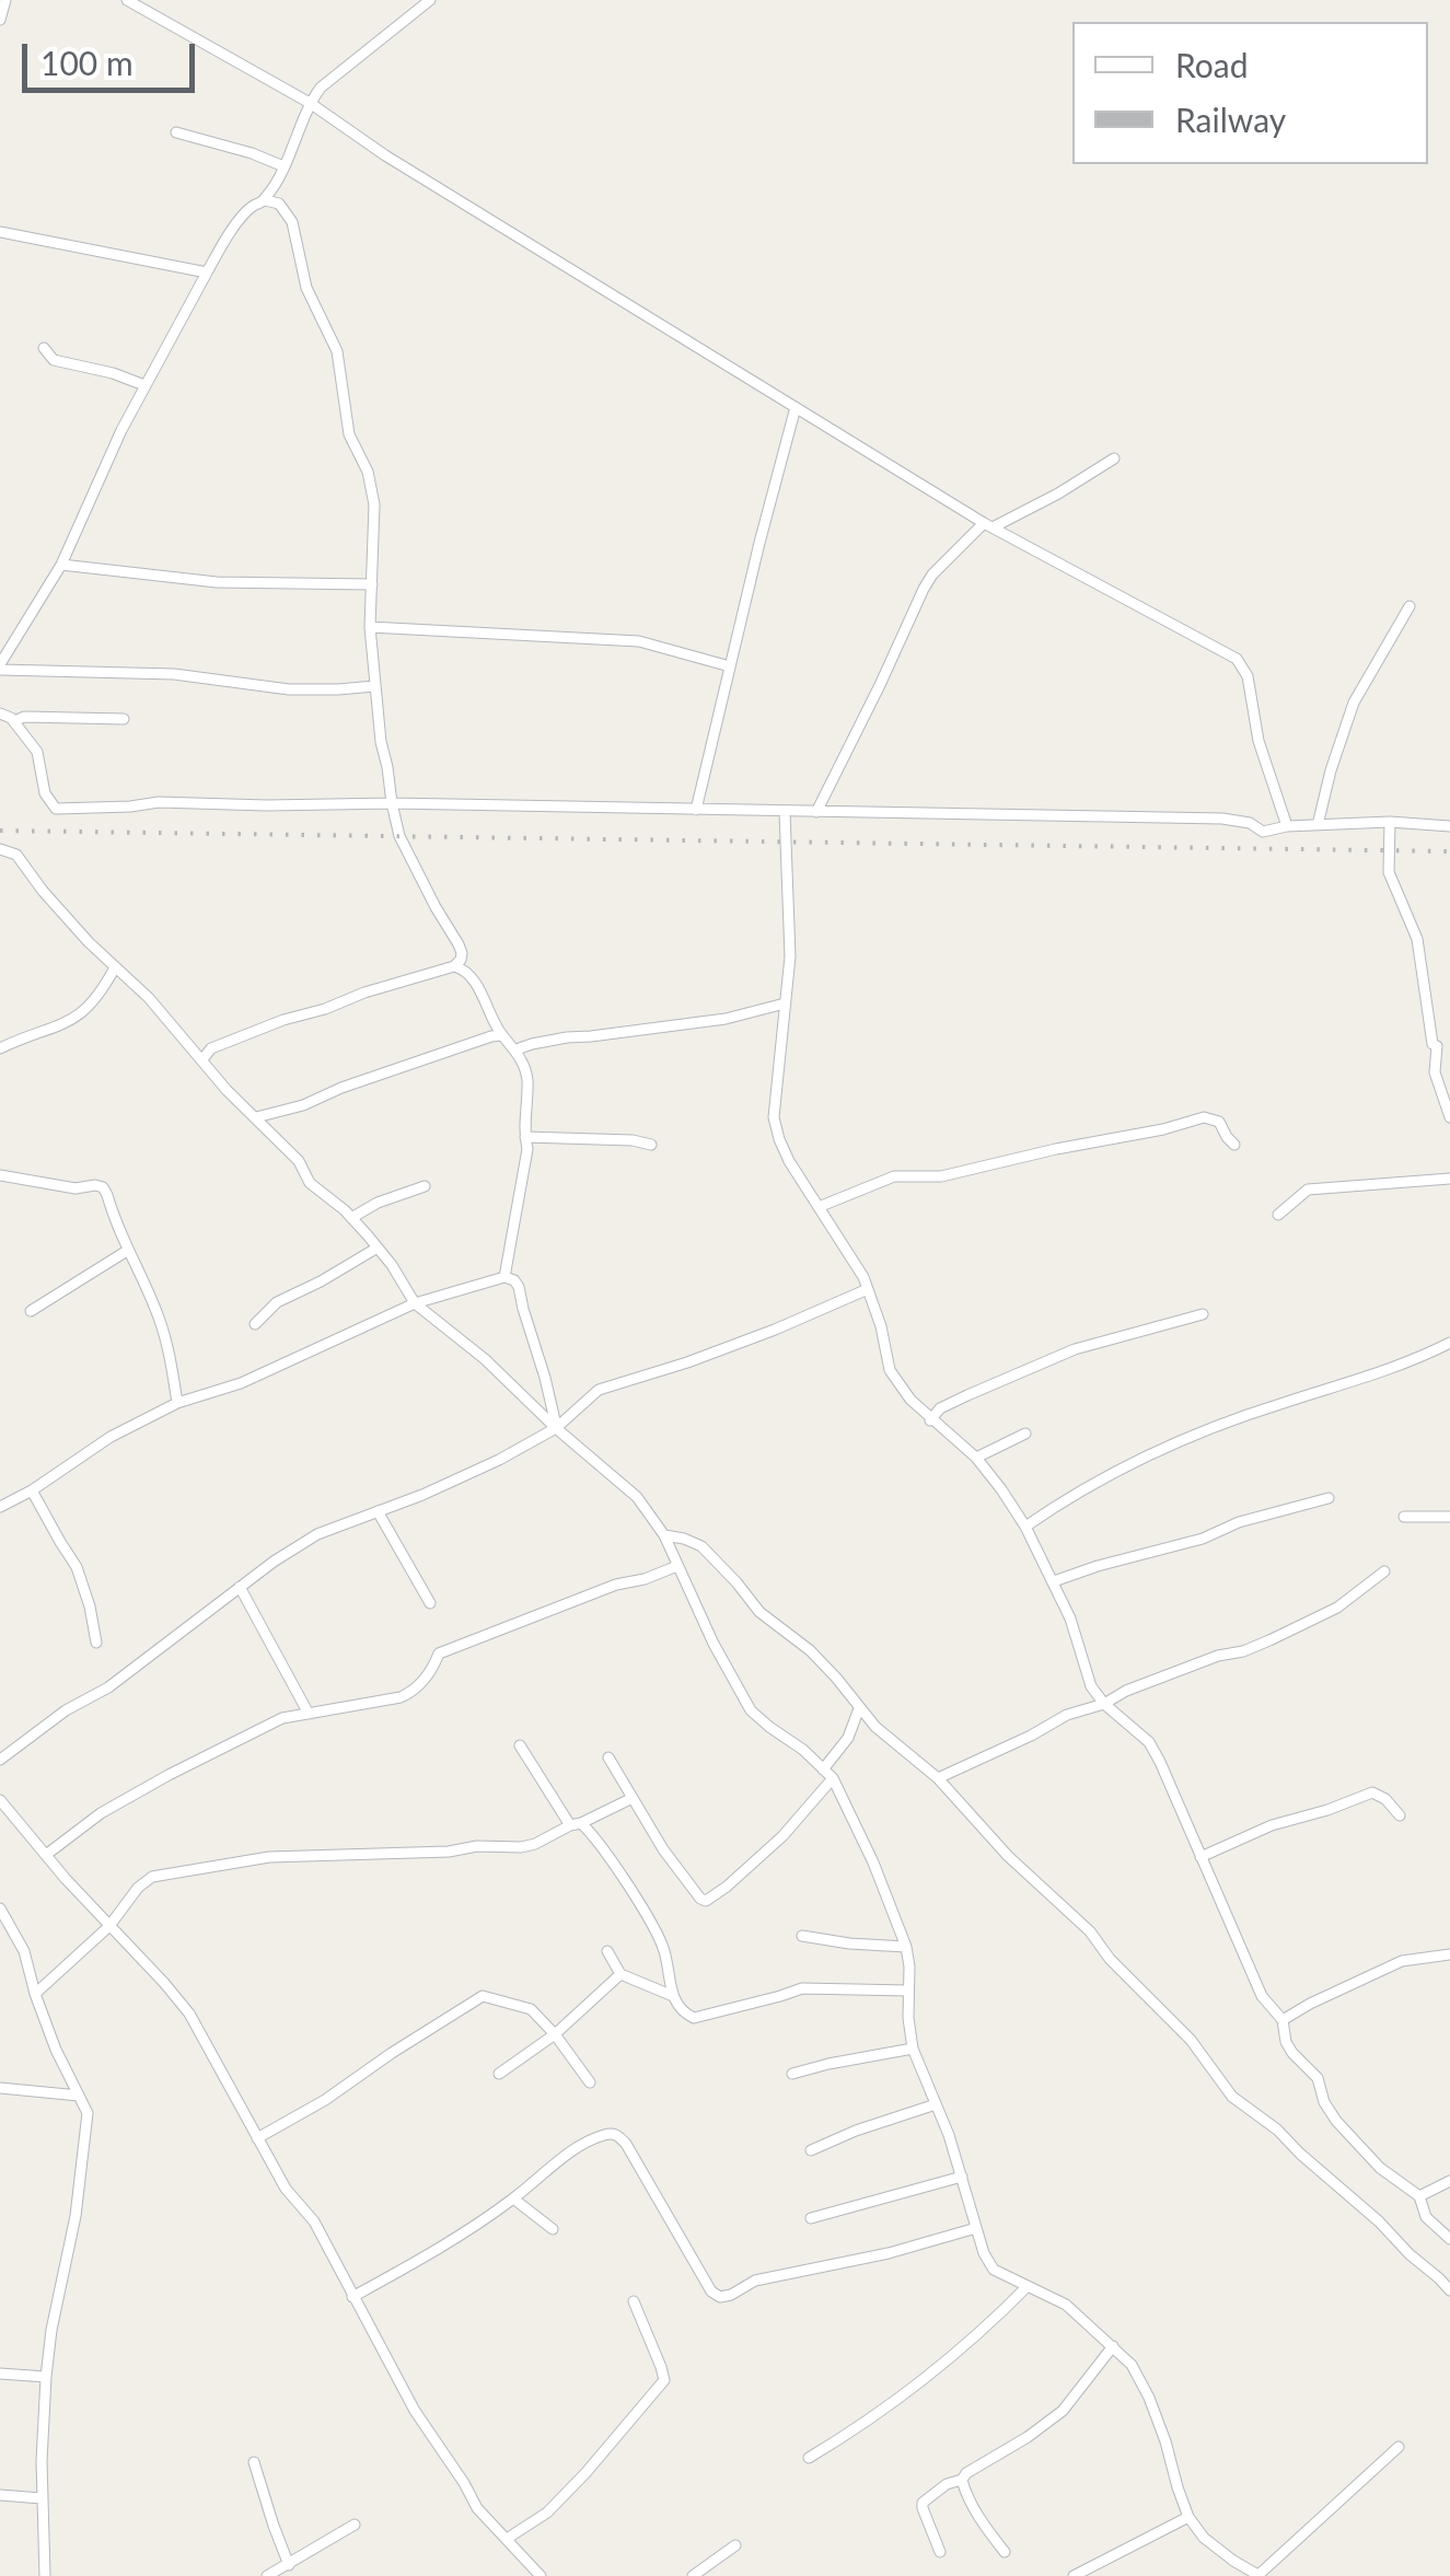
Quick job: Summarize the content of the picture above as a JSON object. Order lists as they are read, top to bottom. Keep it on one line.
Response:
{"legend":["Road","Railway"],"scale_bar":"100 m"}
